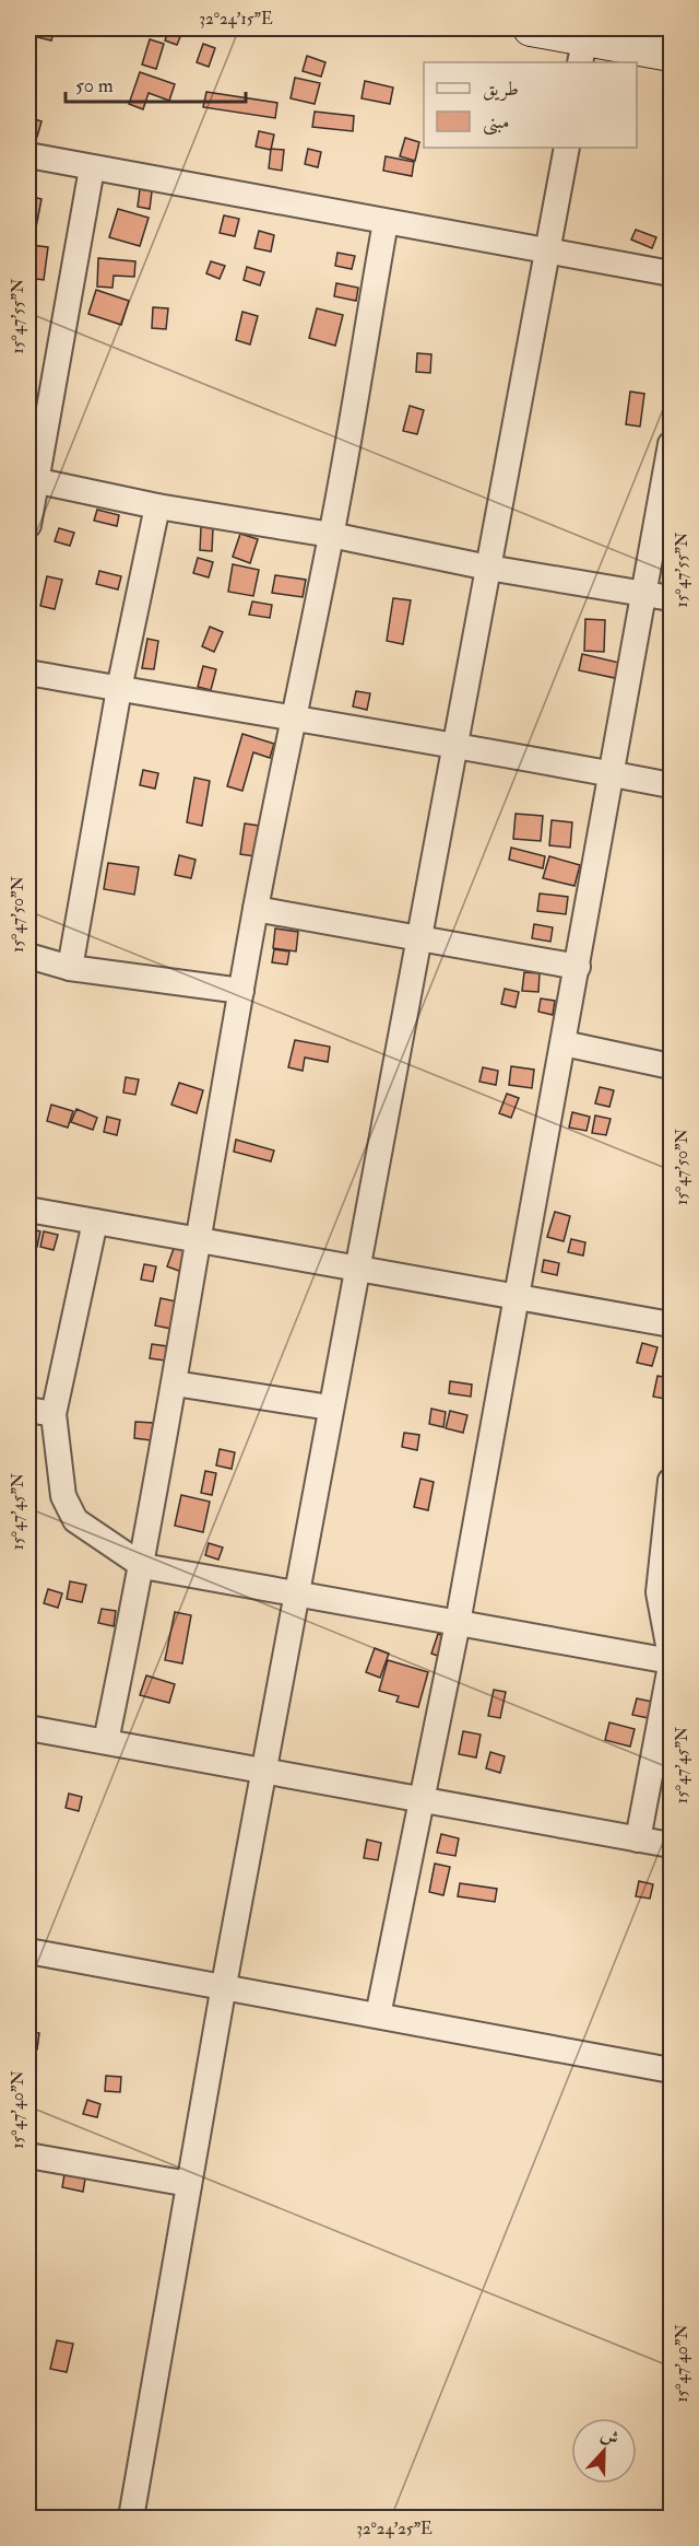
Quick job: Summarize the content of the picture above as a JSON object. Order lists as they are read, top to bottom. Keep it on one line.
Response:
{"legend":["طريق","مبنى"],"scale_bar":"50 m","north":"top","coordinates":["32°24'15\"E","15°47'55\"N","15°47'50\"N","15°47'45\"N","15°47'40\"N","32°24'25\"E"]}
